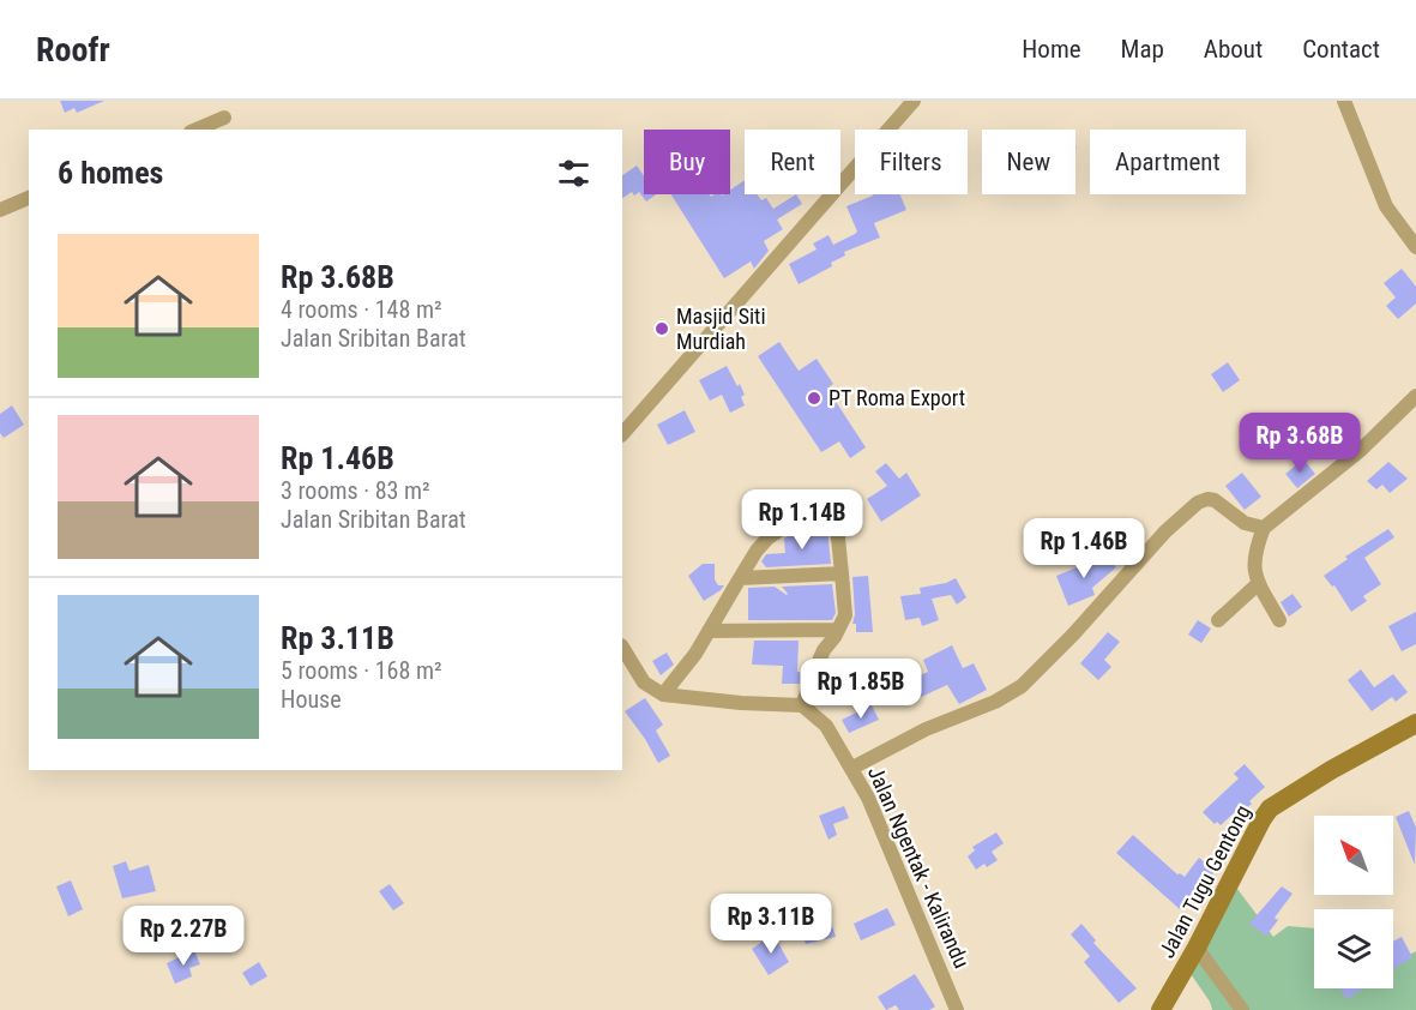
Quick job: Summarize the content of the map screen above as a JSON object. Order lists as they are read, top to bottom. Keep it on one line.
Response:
{"streets":{"main road":["Jalan Tugu Gentong"],"street":["Jalan Ngentak - Kalirandu"]},"places":["Masjid Siti Murdiah","PT Roma Export"],"north":"top left","page":{"header":"Roofr","nav":["Home","Map","About","Contact"],"chip":["Buy","Rent","Filters","New","Apartment"],"heading":"6 homes","list":[{"name":"Rp 3.68B","note":"4 rooms · 148 m² · Jalan Sribitan Barat"},{"name":"Rp 1.46B","note":"3 rooms · 83 m² · Jalan Sribitan Barat"},{"name":"Rp 3.11B","note":"5 rooms · 168 m² · House"}],"price":["Rp 3.68B","Rp 1.14B","Rp 1.46B","Rp 1.85B","Rp 3.11B","Rp 2.27B"]}}
